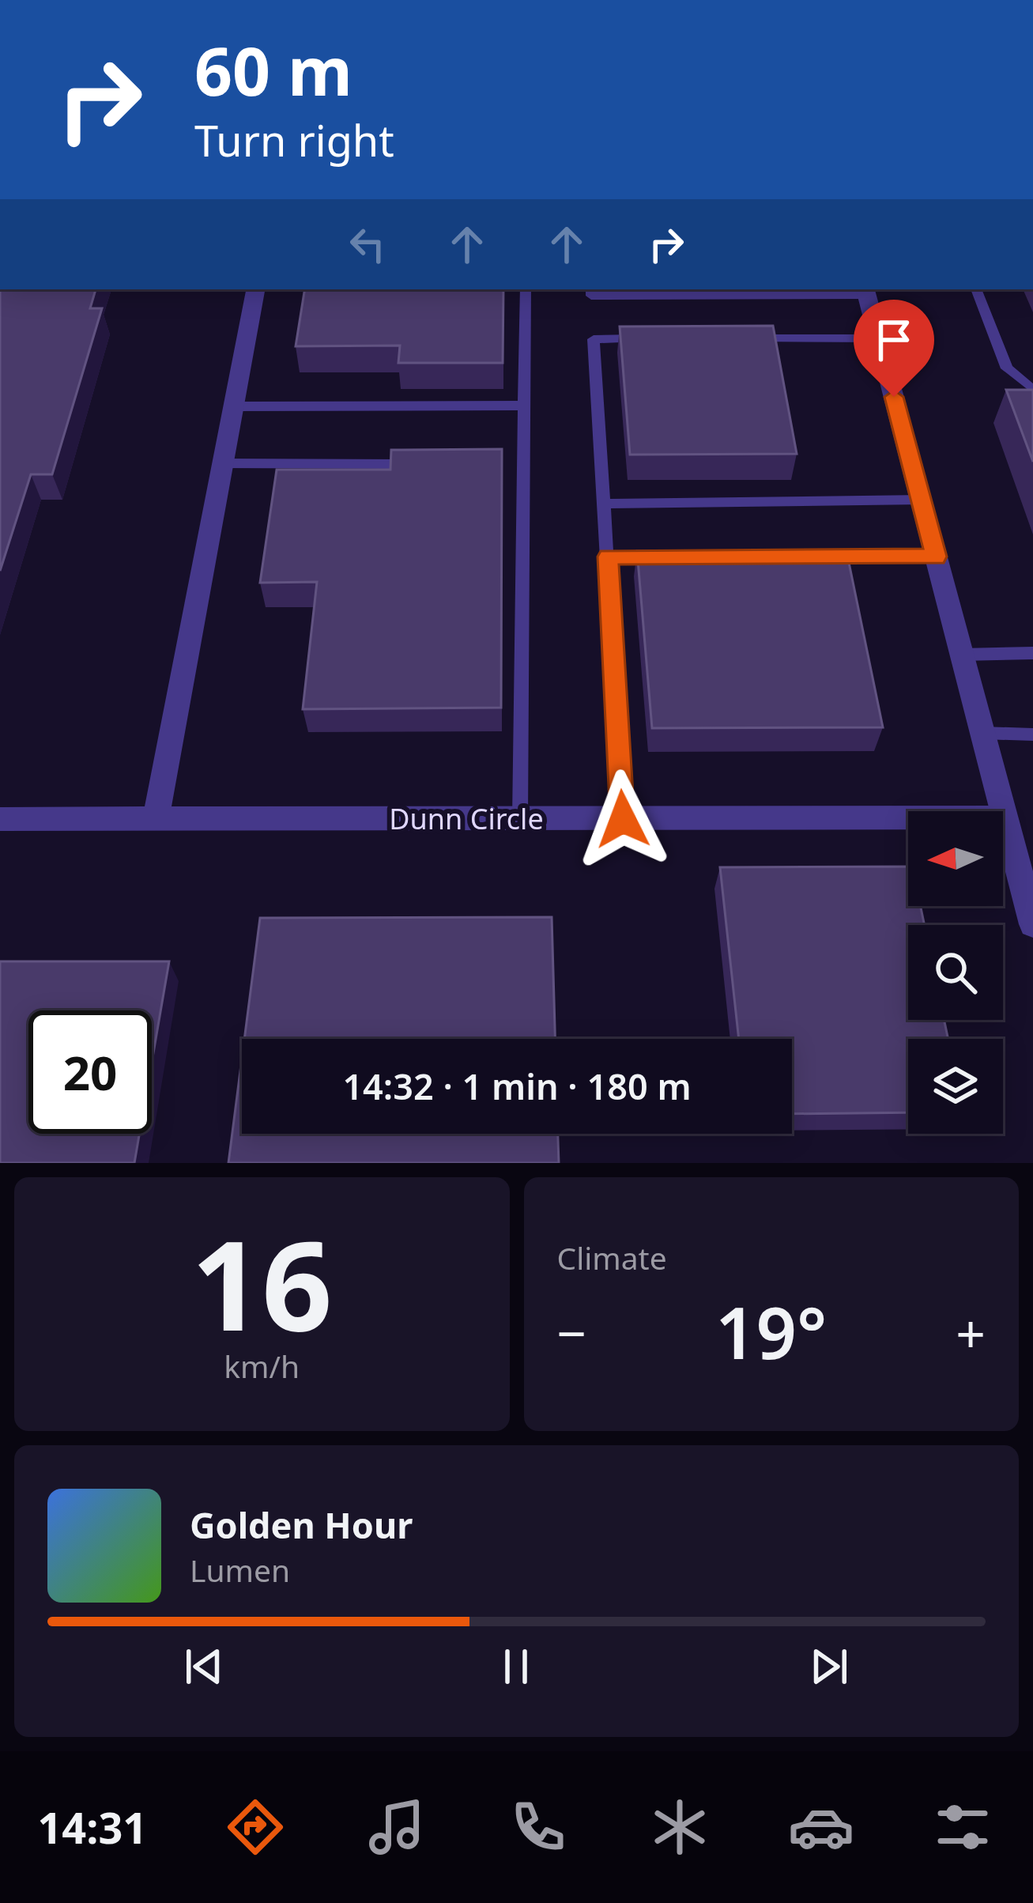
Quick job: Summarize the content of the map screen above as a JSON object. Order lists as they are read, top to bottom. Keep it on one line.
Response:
{"streets":{"street":["Dunn Circle"]},"north":"left","page":{"turn":["60 m","Turn right"],"limit":"20","trip":"14:32 · 1 min · 180 m","tile":[["16","km/h"],"Climate"],"heat":["−","19°","+"],"song":["Golden Hour","Lumen"],"tabs":"14:31"}}
